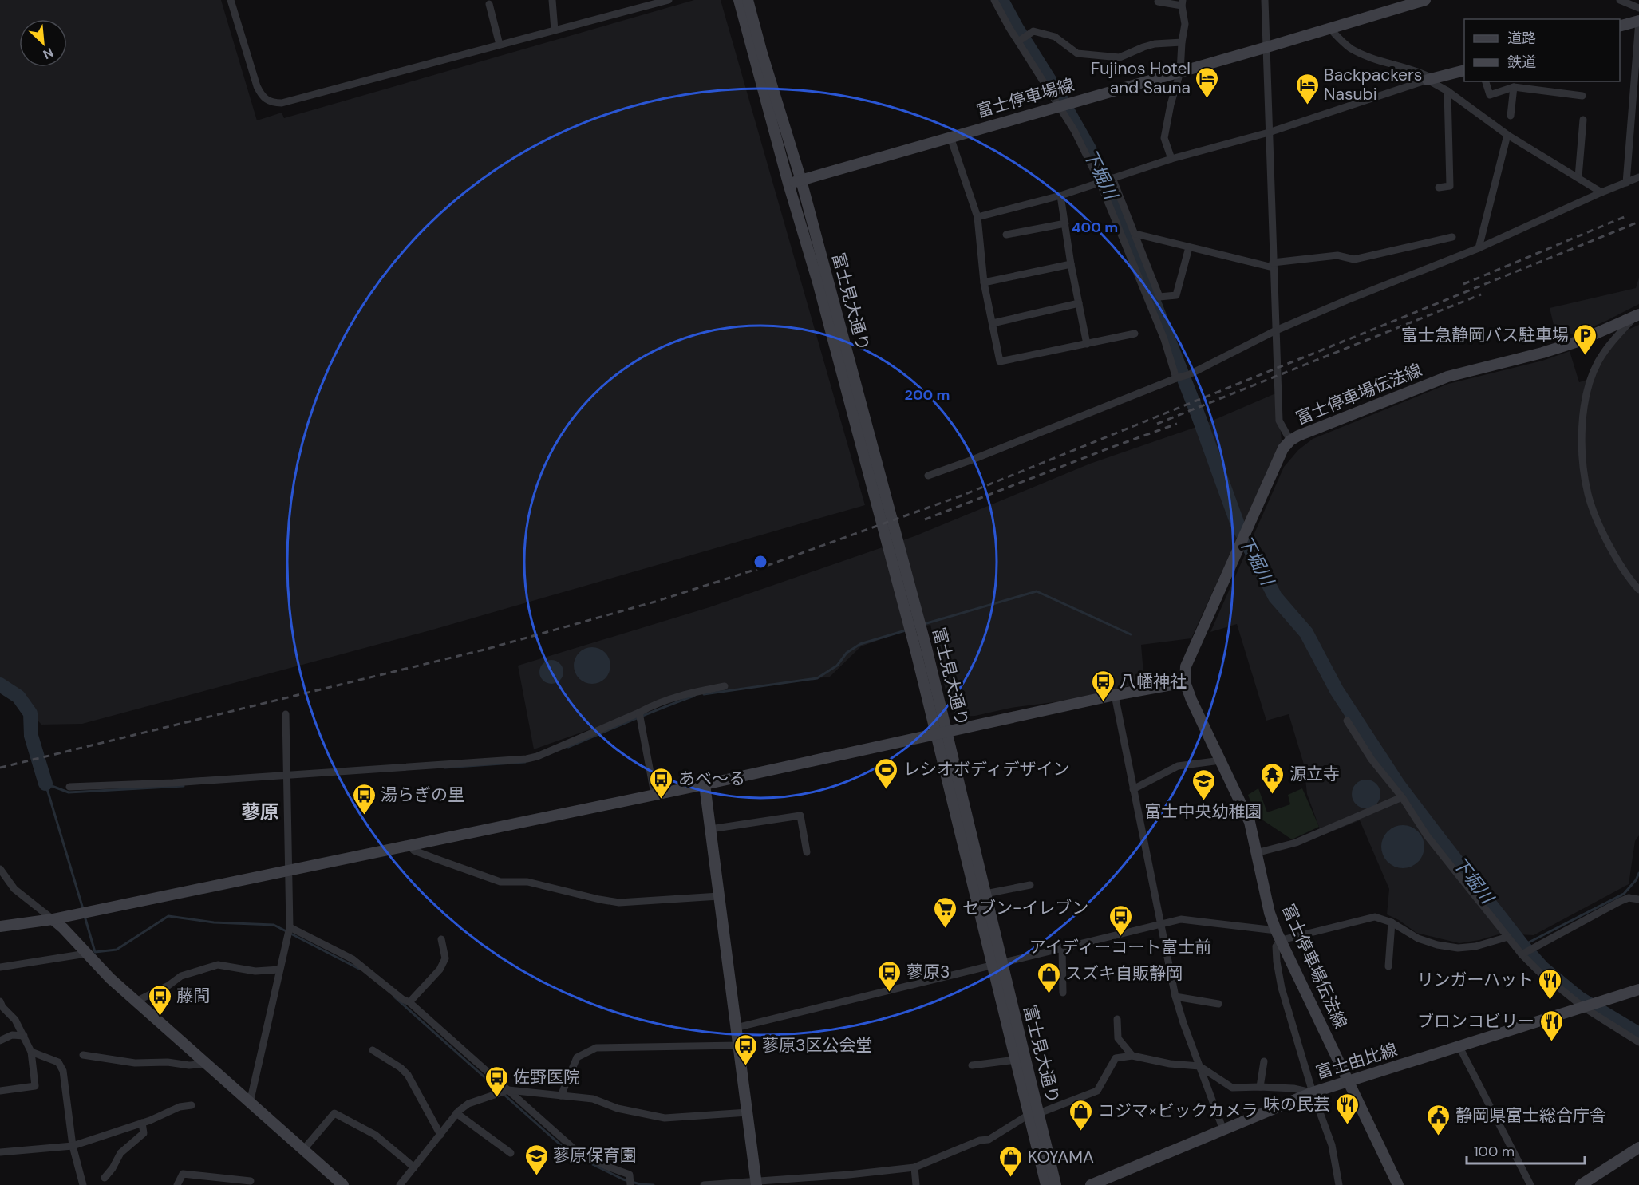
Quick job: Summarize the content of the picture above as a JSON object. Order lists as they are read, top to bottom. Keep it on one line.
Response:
{"streets":{"street":["富士停車場線","富士見大通り","富士停車場伝法線","富士由比線"]},"crossings":[["富士停車場線","富士見大通り"],["富士停車場伝法線","富士由比線"]],"districts":["蓼原"],"water":["下堀川"],"places":{"hotel":["Fujinos Hotel and Sauna","Backpackers Nasubi"],"parking":["富士急静岡バス駐車場"],"bus stop":["八幡神社","あべ〜る","湯らぎの里","アイディーコート富士前","蓼原3","藤間","蓼原3区公会堂","佐野医院"],"sports":["レシオボディデザイン"],"temple":["源立寺"],"school or university":["富士中央幼稚園","蓼原保育園"],"supermarket":["セブン-イレブン"],"shop":["スズキ自販静岡","コジマ×ビックカメラ","KOYAMA"],"restaurant":["リンガーハット","ブロンコビリー","味の民芸"],"public building":["静岡県富士総合庁舎"]},"legend":["道路","鉄道"],"scale_bar":"100 m","north":"bottom right","rings":["400 m","200 m"]}
